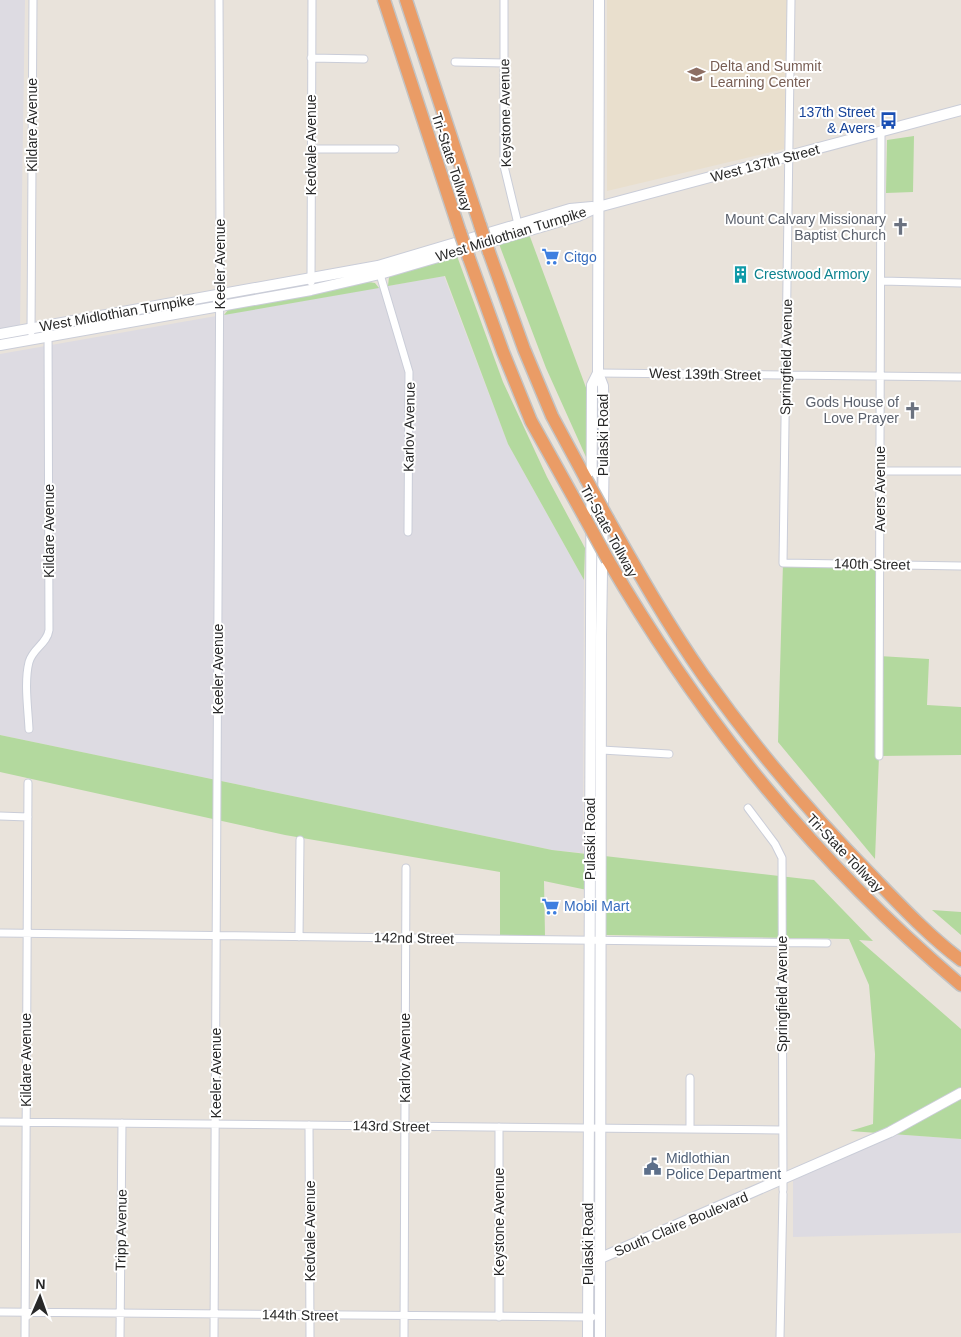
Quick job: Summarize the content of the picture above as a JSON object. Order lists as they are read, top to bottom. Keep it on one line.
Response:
{"streets":{"highway":["Tri-State Tollway"],"main road":["West 137th Street","West Midlothian Turnpike","Pulaski Road","South Claire Boulevard"],"street":["Keystone Avenue","Kildare Avenue","Kedvale Avenue","Keeler Avenue","Springfield Avenue","West 139th Street","Karlov Avenue","Avers Avenue","140th Street","142nd Street","143rd Street","Tripp Avenue","144th Street"]},"crossings":[["Keystone Avenue","West Midlothian Turnpike"],["Keystone Avenue","143rd Street"],["Keystone Avenue","144th Street"],["Kildare Avenue","West Midlothian Turnpike"],["Kildare Avenue","142nd Street"],["Kildare Avenue","143rd Street"],["Kildare Avenue","144th Street"],["Kedvale Avenue","West Midlothian Turnpike"],["Kedvale Avenue","143rd Street"],["Kedvale Avenue","144th Street"],["West 137th Street","West Midlothian Turnpike"],["West 137th Street","Springfield Avenue"],["West 137th Street","Pulaski Road"],["West 137th Street","Avers Avenue"],["West Midlothian Turnpike","Keeler Avenue"],["West Midlothian Turnpike","Karlov Avenue"],["West Midlothian Turnpike","Pulaski Road"],["Keeler Avenue","142nd Street"],["Keeler Avenue","143rd Street"],["Keeler Avenue","144th Street"],["Springfield Avenue","West 139th Street"],["Springfield Avenue","140th Street"],["Springfield Avenue","142nd Street"],["Springfield Avenue","143rd Street"],["Springfield Avenue","South Claire Boulevard"],["West 139th Street","Pulaski Road"],["West 139th Street","Avers Avenue"],["Karlov Avenue","142nd Street"],["Karlov Avenue","143rd Street"],["Karlov Avenue","144th Street"],["Pulaski Road","142nd Street"],["Pulaski Road","143rd Street"],["Pulaski Road","South Claire Boulevard"],["Pulaski Road","144th Street"],["Avers Avenue","140th Street"],["143rd Street","Tripp Avenue"],["Tripp Avenue","144th Street"]],"places":{"school or university":["Delta and Summit Learning Center"],"bus stop":["137th Street & Avers"],"church":["Mount Calvary Missionary Baptist Church","Gods House of Love Prayer"],"supermarket":["Citgo","Mobil Mart"],"building":["Crestwood Armory"],"public building":["Midlothian Police Department"]},"north":"top"}
